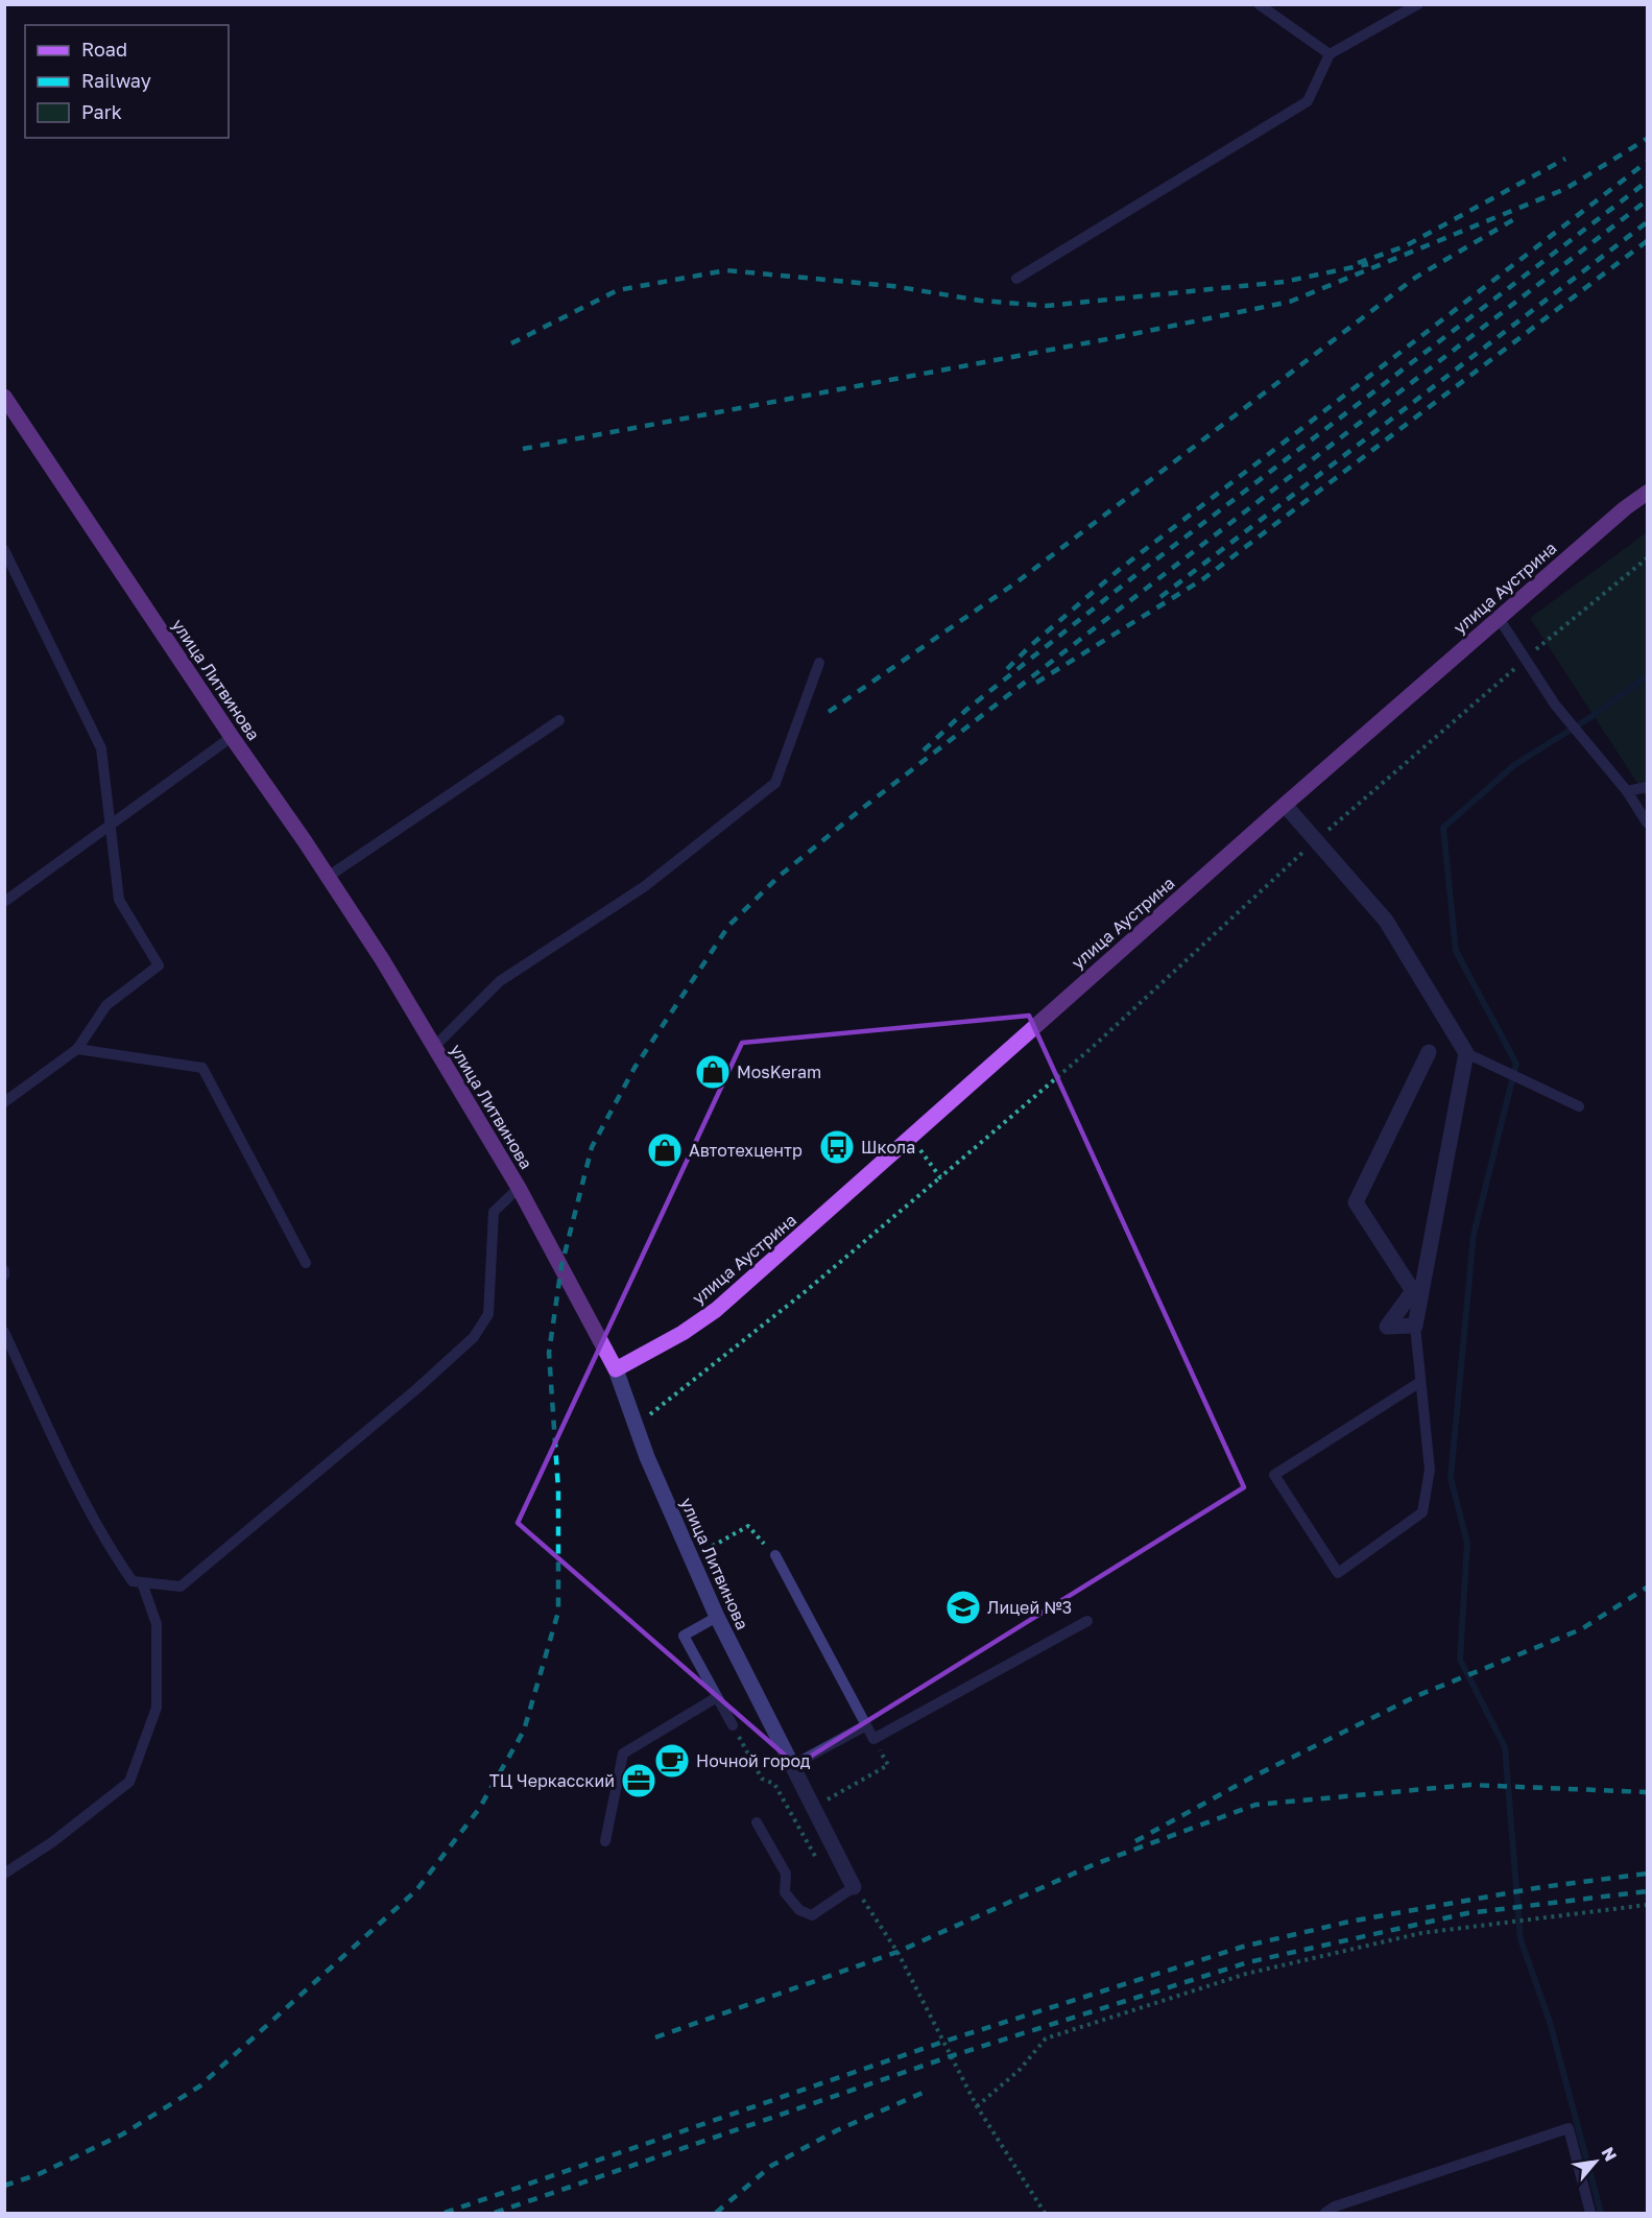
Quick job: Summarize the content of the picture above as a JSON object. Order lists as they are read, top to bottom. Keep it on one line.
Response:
{"streets":{"main road":["улица Аустрина","улица Литвинова"]},"crossings":[["улица Аустрина","улица Литвинова"]],"places":{"shop":["MosKeram","Автотехцентр"],"bus stop":["Школа"],"school or university":["Лицей №3"],"cafe":["Ночной город"],"office":["ТЦ Черкасский"]},"legend":["Road","Railway","Park"],"north":"top right"}
